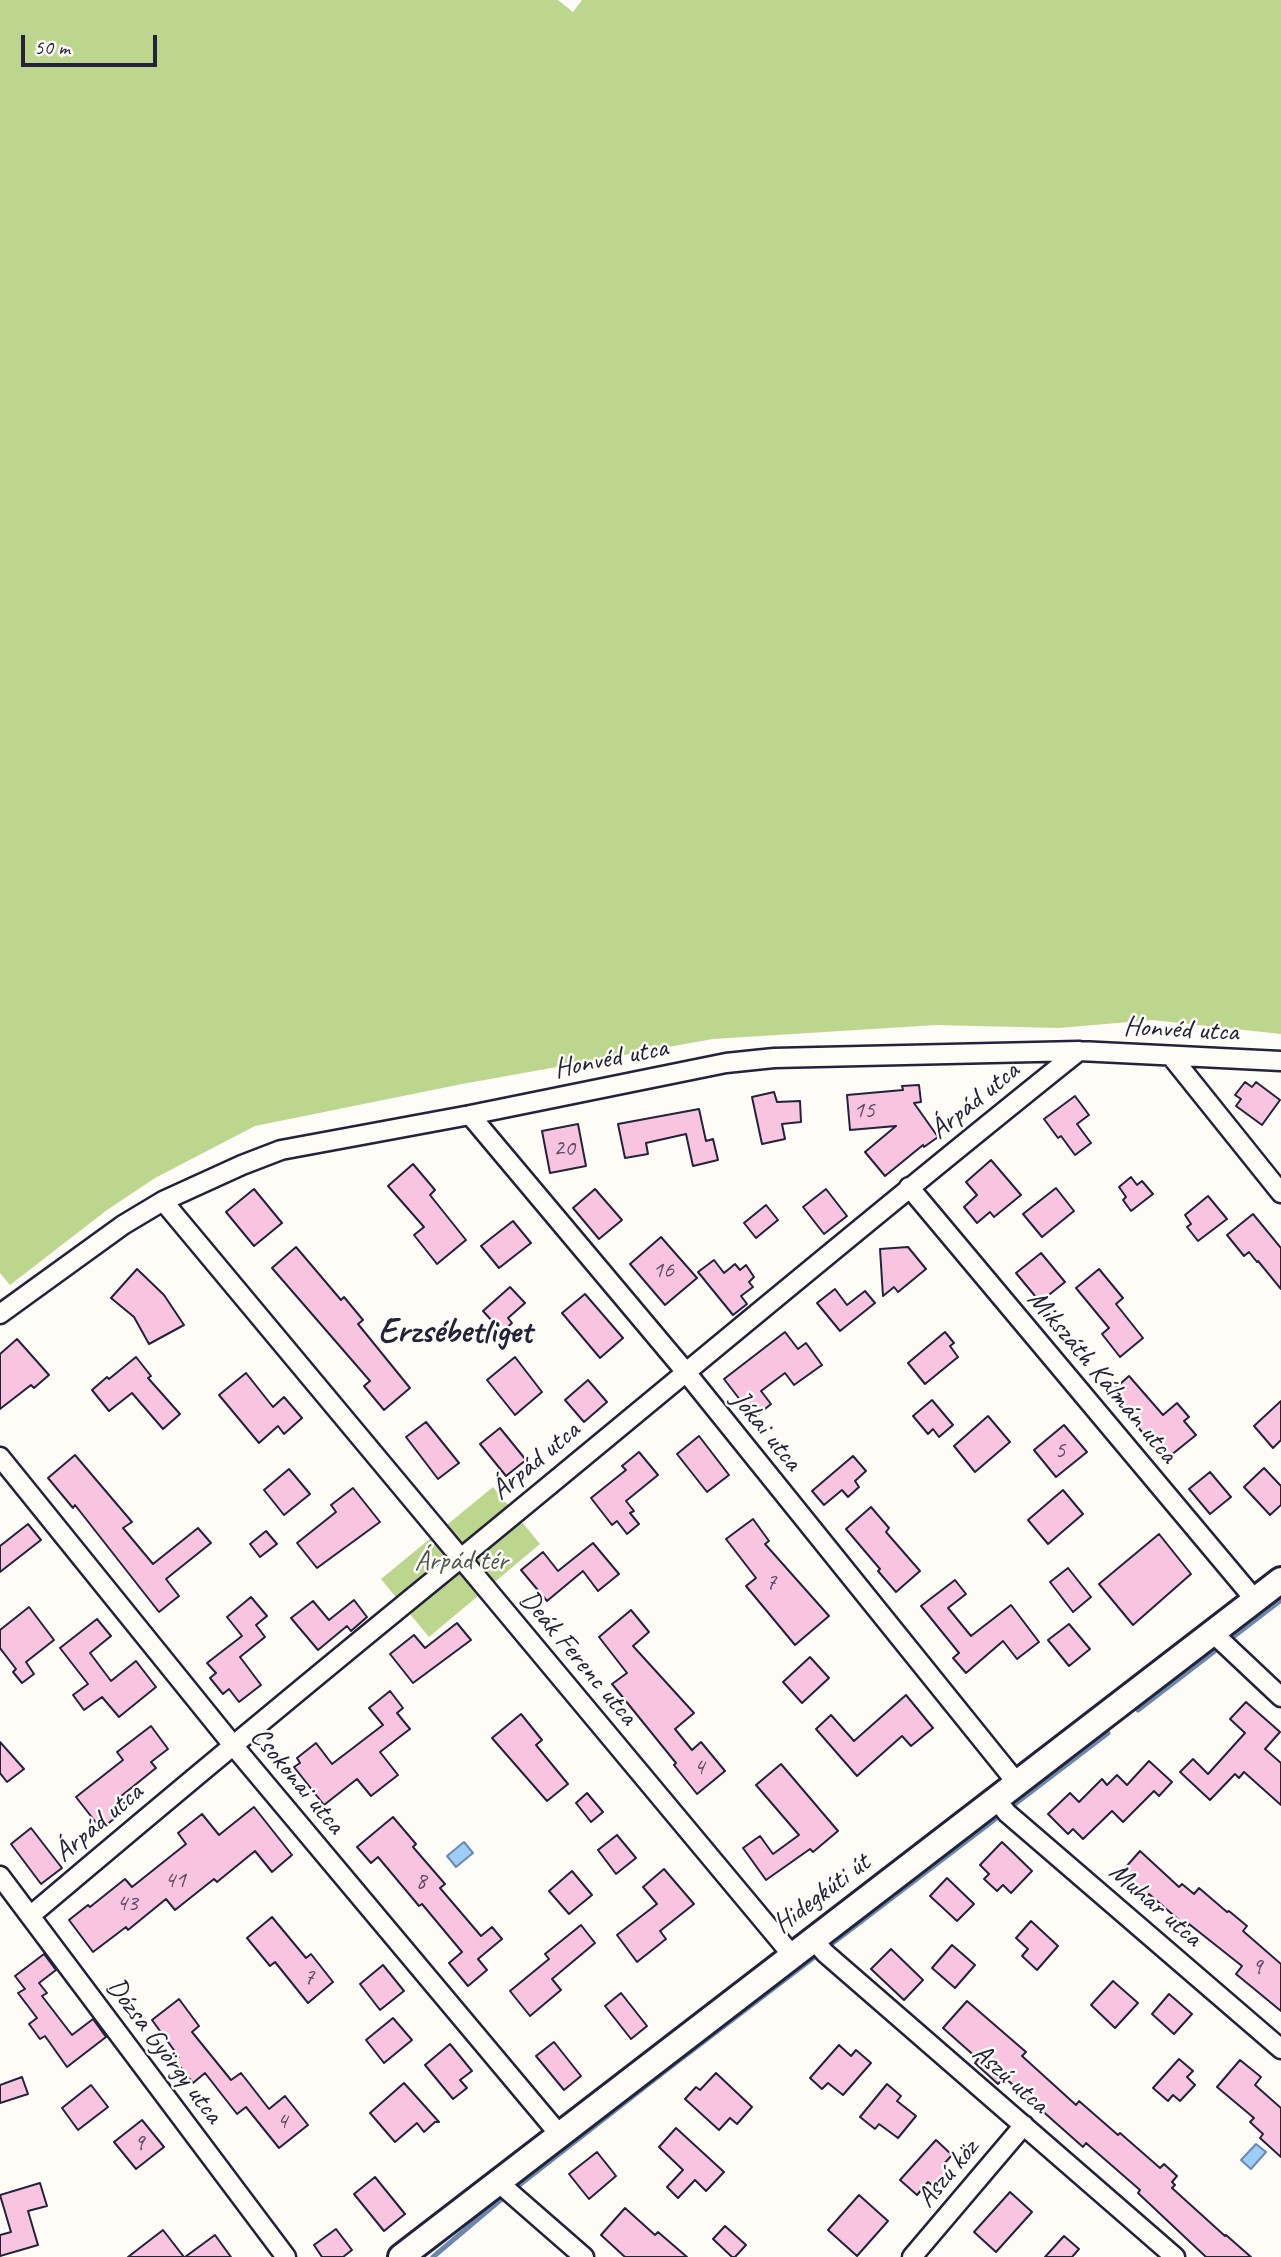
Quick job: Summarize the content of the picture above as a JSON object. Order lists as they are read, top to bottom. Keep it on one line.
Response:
{"streets":{"main road":["Hidegkúti út"],"street":["Honvéd utca","Árpád utca","Mikszáth Kálmán utca","Jókai utca","Deák Ferenc utca","Csokonai utca","Muhar utca","Dózsa György utca","Aszú utca","Aszú köz"]},"crossings":[["Honvéd utca","Árpád utca"],["Honvéd utca","Jókai utca"],["Honvéd utca","Deák Ferenc utca"],["Árpád utca","Mikszáth Kálmán utca"],["Árpád utca","Jókai utca"],["Árpád utca","Deák Ferenc utca"],["Árpád utca","Csokonai utca"],["Árpád utca","Dózsa György utca"],["Mikszáth Kálmán utca","Hidegkúti út"],["Jókai utca","Hidegkúti út"],["Deák Ferenc utca","Hidegkúti út"],["Csokonai utca","Hidegkúti út"],["Hidegkúti út","Muhar utca"],["Hidegkúti út","Aszú utca"],["Aszú utca","Aszú köz"]],"districts":["Erzsébetliget"],"parks":["Árpád tér"],"house_numbers":["15","20","16","5","7","4","41","8","43","9","7","4","9"],"scale_bar":"50 m"}
